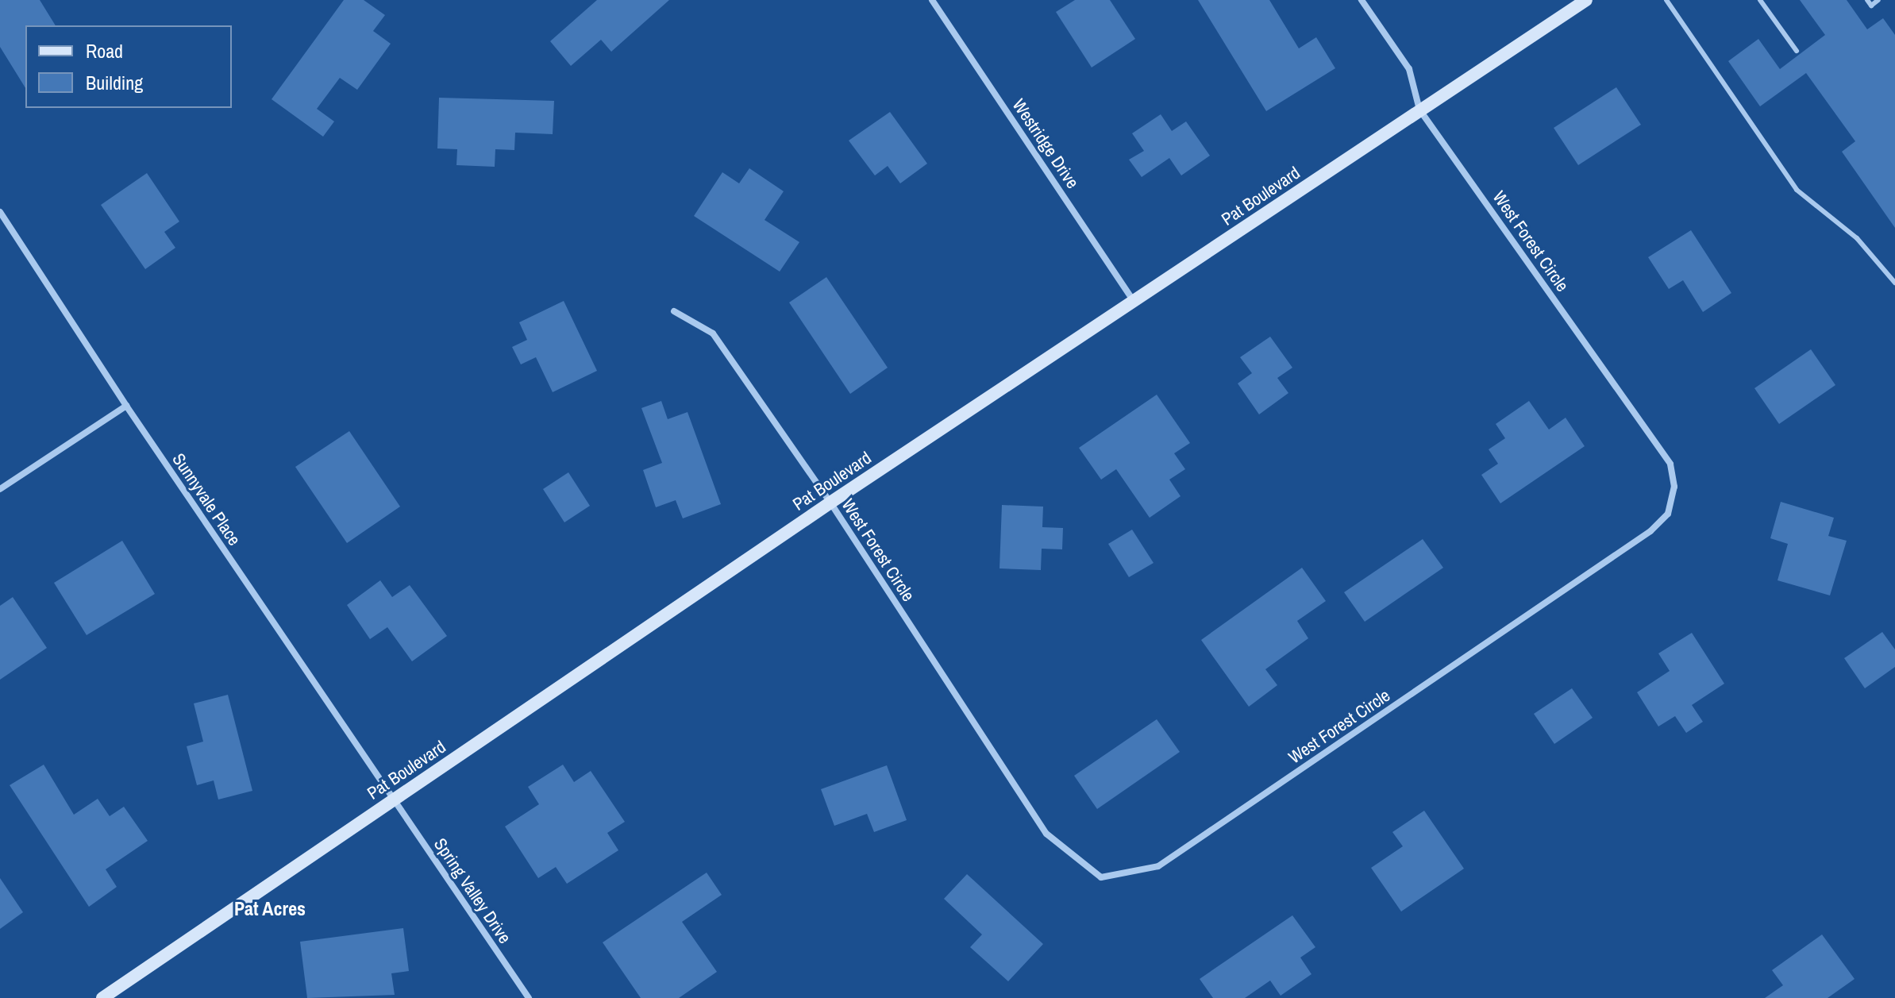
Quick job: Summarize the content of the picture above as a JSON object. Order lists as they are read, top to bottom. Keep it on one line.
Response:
{"streets":{"street":["Westridge Drive","Pat Boulevard","West Forest Circle","Sunnyvale Place","Spring Valley Drive"]},"crossings":[["Westridge Drive","Pat Boulevard"],["Pat Boulevard","West Forest Circle"],["Pat Boulevard","Sunnyvale Place"],["Pat Boulevard","Spring Valley Drive"],["Sunnyvale Place","Spring Valley Drive"]],"districts":["Pat Acres"],"legend":["Road","Building"]}
